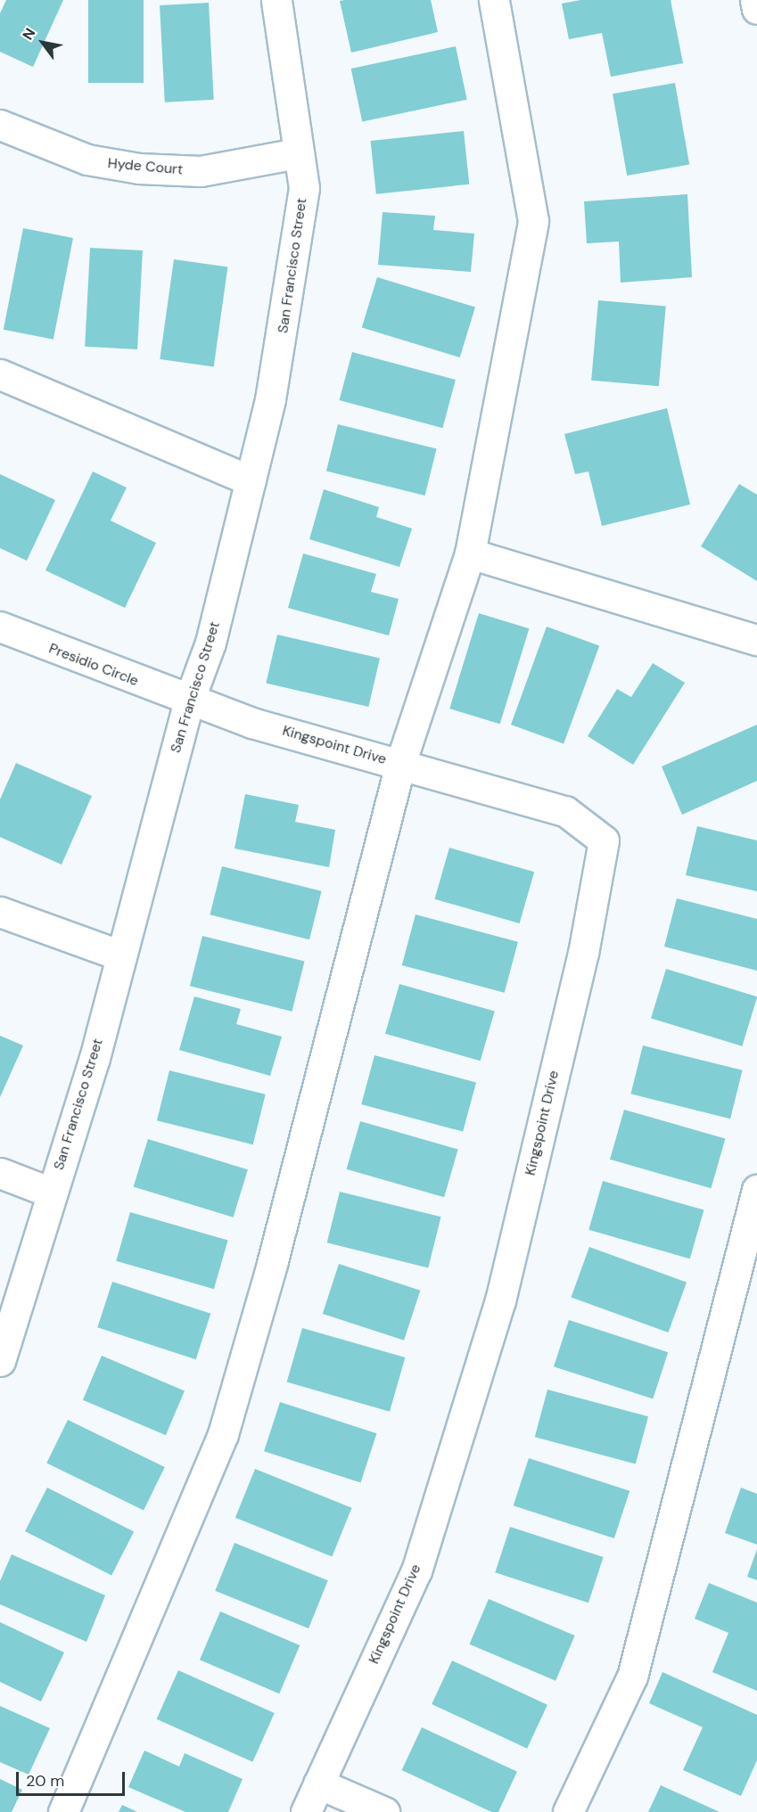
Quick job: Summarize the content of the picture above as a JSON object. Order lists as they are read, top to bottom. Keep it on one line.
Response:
{"streets":{"street":["Hyde Court","San Francisco Street","Presidio Circle","Kingspoint Drive"]},"crossings":[["Hyde Court","San Francisco Street"],["San Francisco Street","Presidio Circle"],["San Francisco Street","Kingspoint Drive"],["Presidio Circle","Kingspoint Drive"]],"scale_bar":"20 m","north":"top left"}
